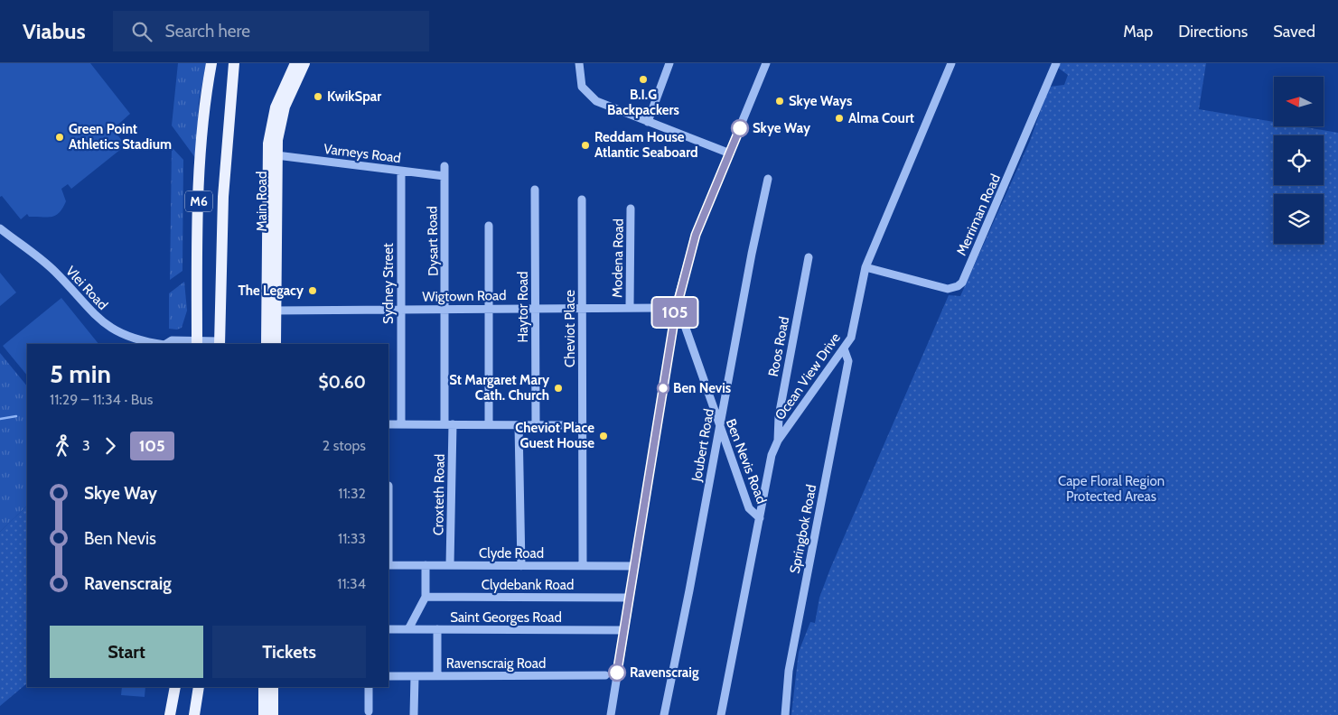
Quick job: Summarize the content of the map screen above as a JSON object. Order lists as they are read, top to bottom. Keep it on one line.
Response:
{"streets":{"main road":["M6","Main Road"],"street":["Varneys Road","Merriman Road","Dysart Road","Modena Road","Sydney Street","Vlei Road","Wigtown Road","Haytor Road","Cheviot Place","Roos Road","Ocean View Drive","Joubert Road","Ben Nevis Road","Croxteth Road","Springbok Road","Clyde Road","Clydebank Road","Saint Georges Road","Ravenscraig Road"]},"crossings":[["Varneys Road","Main Road"],["Varneys Road","Dysart Road"],["Varneys Road","Sydney Street"],["M6","Vlei Road"],["Main Road","Wigtown Road"],["Merriman Road","Ocean View Drive"],["Dysart Road","Wigtown Road"],["Dysart Road","Croxteth Road"],["Modena Road","Wigtown Road"],["Sydney Street","Wigtown Road"],["Wigtown Road","Haytor Road"],["Wigtown Road","Cheviot Place"],["Cheviot Place","Clyde Road"],["Roos Road","Ocean View Drive"],["Ocean View Drive","Ben Nevis Road"],["Ocean View Drive","Springbok Road"],["Joubert Road","Ben Nevis Road"],["Croxteth Road","Clyde Road"]],"parks":["Cape Floral Region Protected Areas"],"places":["B.I.G Backpackers","KwikSpar","Skye Ways","Alma Court","Skye Way","Green Point Athletics Stadium","Reddam House Atlantic Seaboard","The Legacy","St Margaret Mary Cath. Church","Ben Nevis","Cheviot Place Guest House","Ravenscraig"],"lines":["bus line 105"],"north":"left","page":{"header":"Viabus","search":"Search here","nav":["Map","Directions","Saved"],"on_map":"105","heading":["5 min","11:29 – 11:34 · Bus","$0.60"],"legs":["3","105","2 stops"],"list":[{"name":"Skye Way","value":"11:32"},{"name":"Ben Nevis","value":"11:33"},{"name":"Ravenscraig","value":"11:34"}],"buttons":["Start","Tickets"]}}
